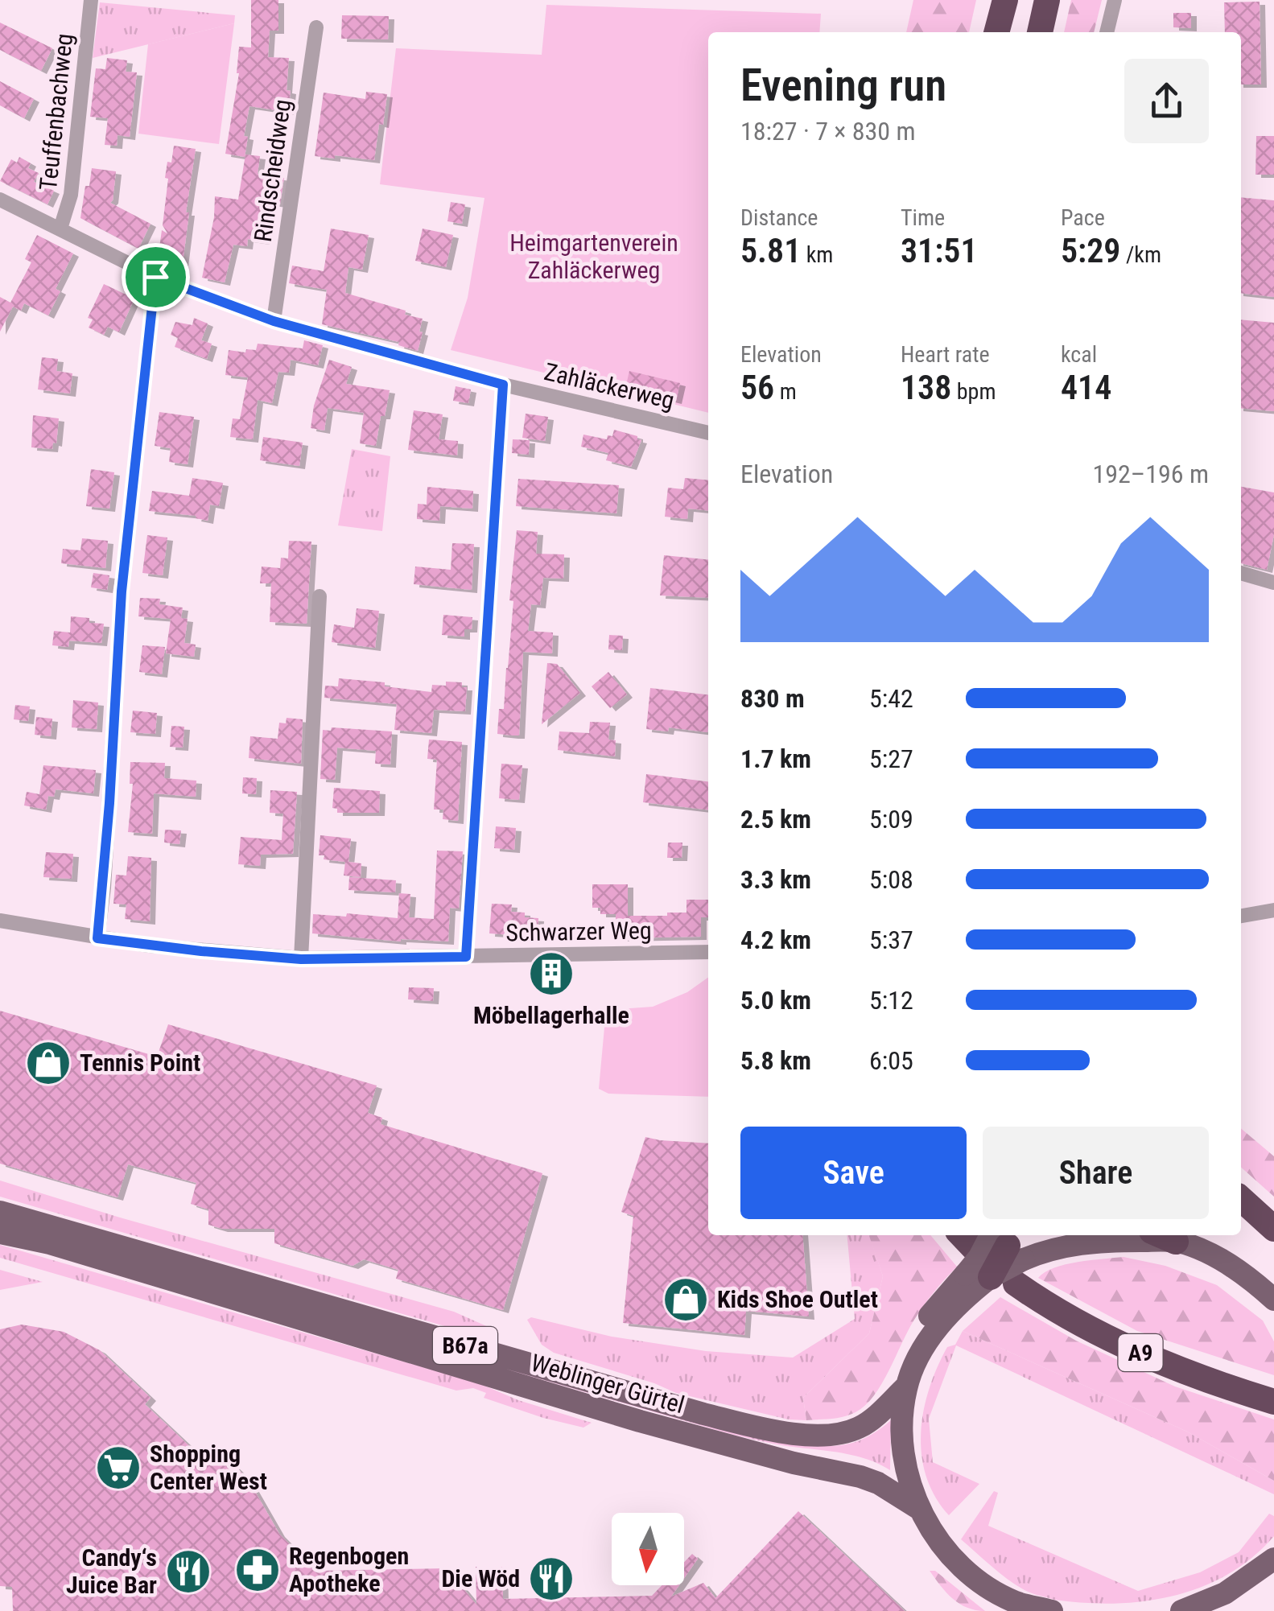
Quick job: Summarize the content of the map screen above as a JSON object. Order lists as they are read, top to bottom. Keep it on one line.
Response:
{"streets":{"highway":["A9"],"main road":["B67a","Weblinger Gürtel"],"street":["Teuffenbachweg","Rindscheidweg","Zahläckerweg","Schwarzer Weg"]},"crossings":[["Teuffenbachweg","Zahläckerweg"],["Rindscheidweg","Zahläckerweg"]],"parks":["Heimgartenverein Zahläckerweg"],"places":{"building":["Möbellagerhalle"],"shop":["Tennis Point","Kids Shoe Outlet"],"supermarket":["Shopping Center West"],"pharmacy":["Regenbogen Apotheke"],"restaurant":["Candy‘s Juice Bar","Die Wöd"]},"north":"bottom","page":{"heading":["Evening run","18:27 · 7 × 830 m"],"stats":[["Distance","5.81 km"],["Time","31:51"],["Pace","5:29 /km"],["Elevation","56 m"],["Heart rate","138 bpm"],["kcal","414"]],"chart":["Elevation","192–196 m"],"list":[{"name":"830 m","note":"5:42"},{"name":"1.7 km","note":"5:27"},{"name":"2.5 km","note":"5:09"},{"name":"3.3 km","note":"5:08"},{"name":"4.2 km","note":"5:37"},{"name":"5.0 km","note":"5:12"},{"name":"5.8 km","note":"6:05"}],"buttons":["Save","Share"]}}
